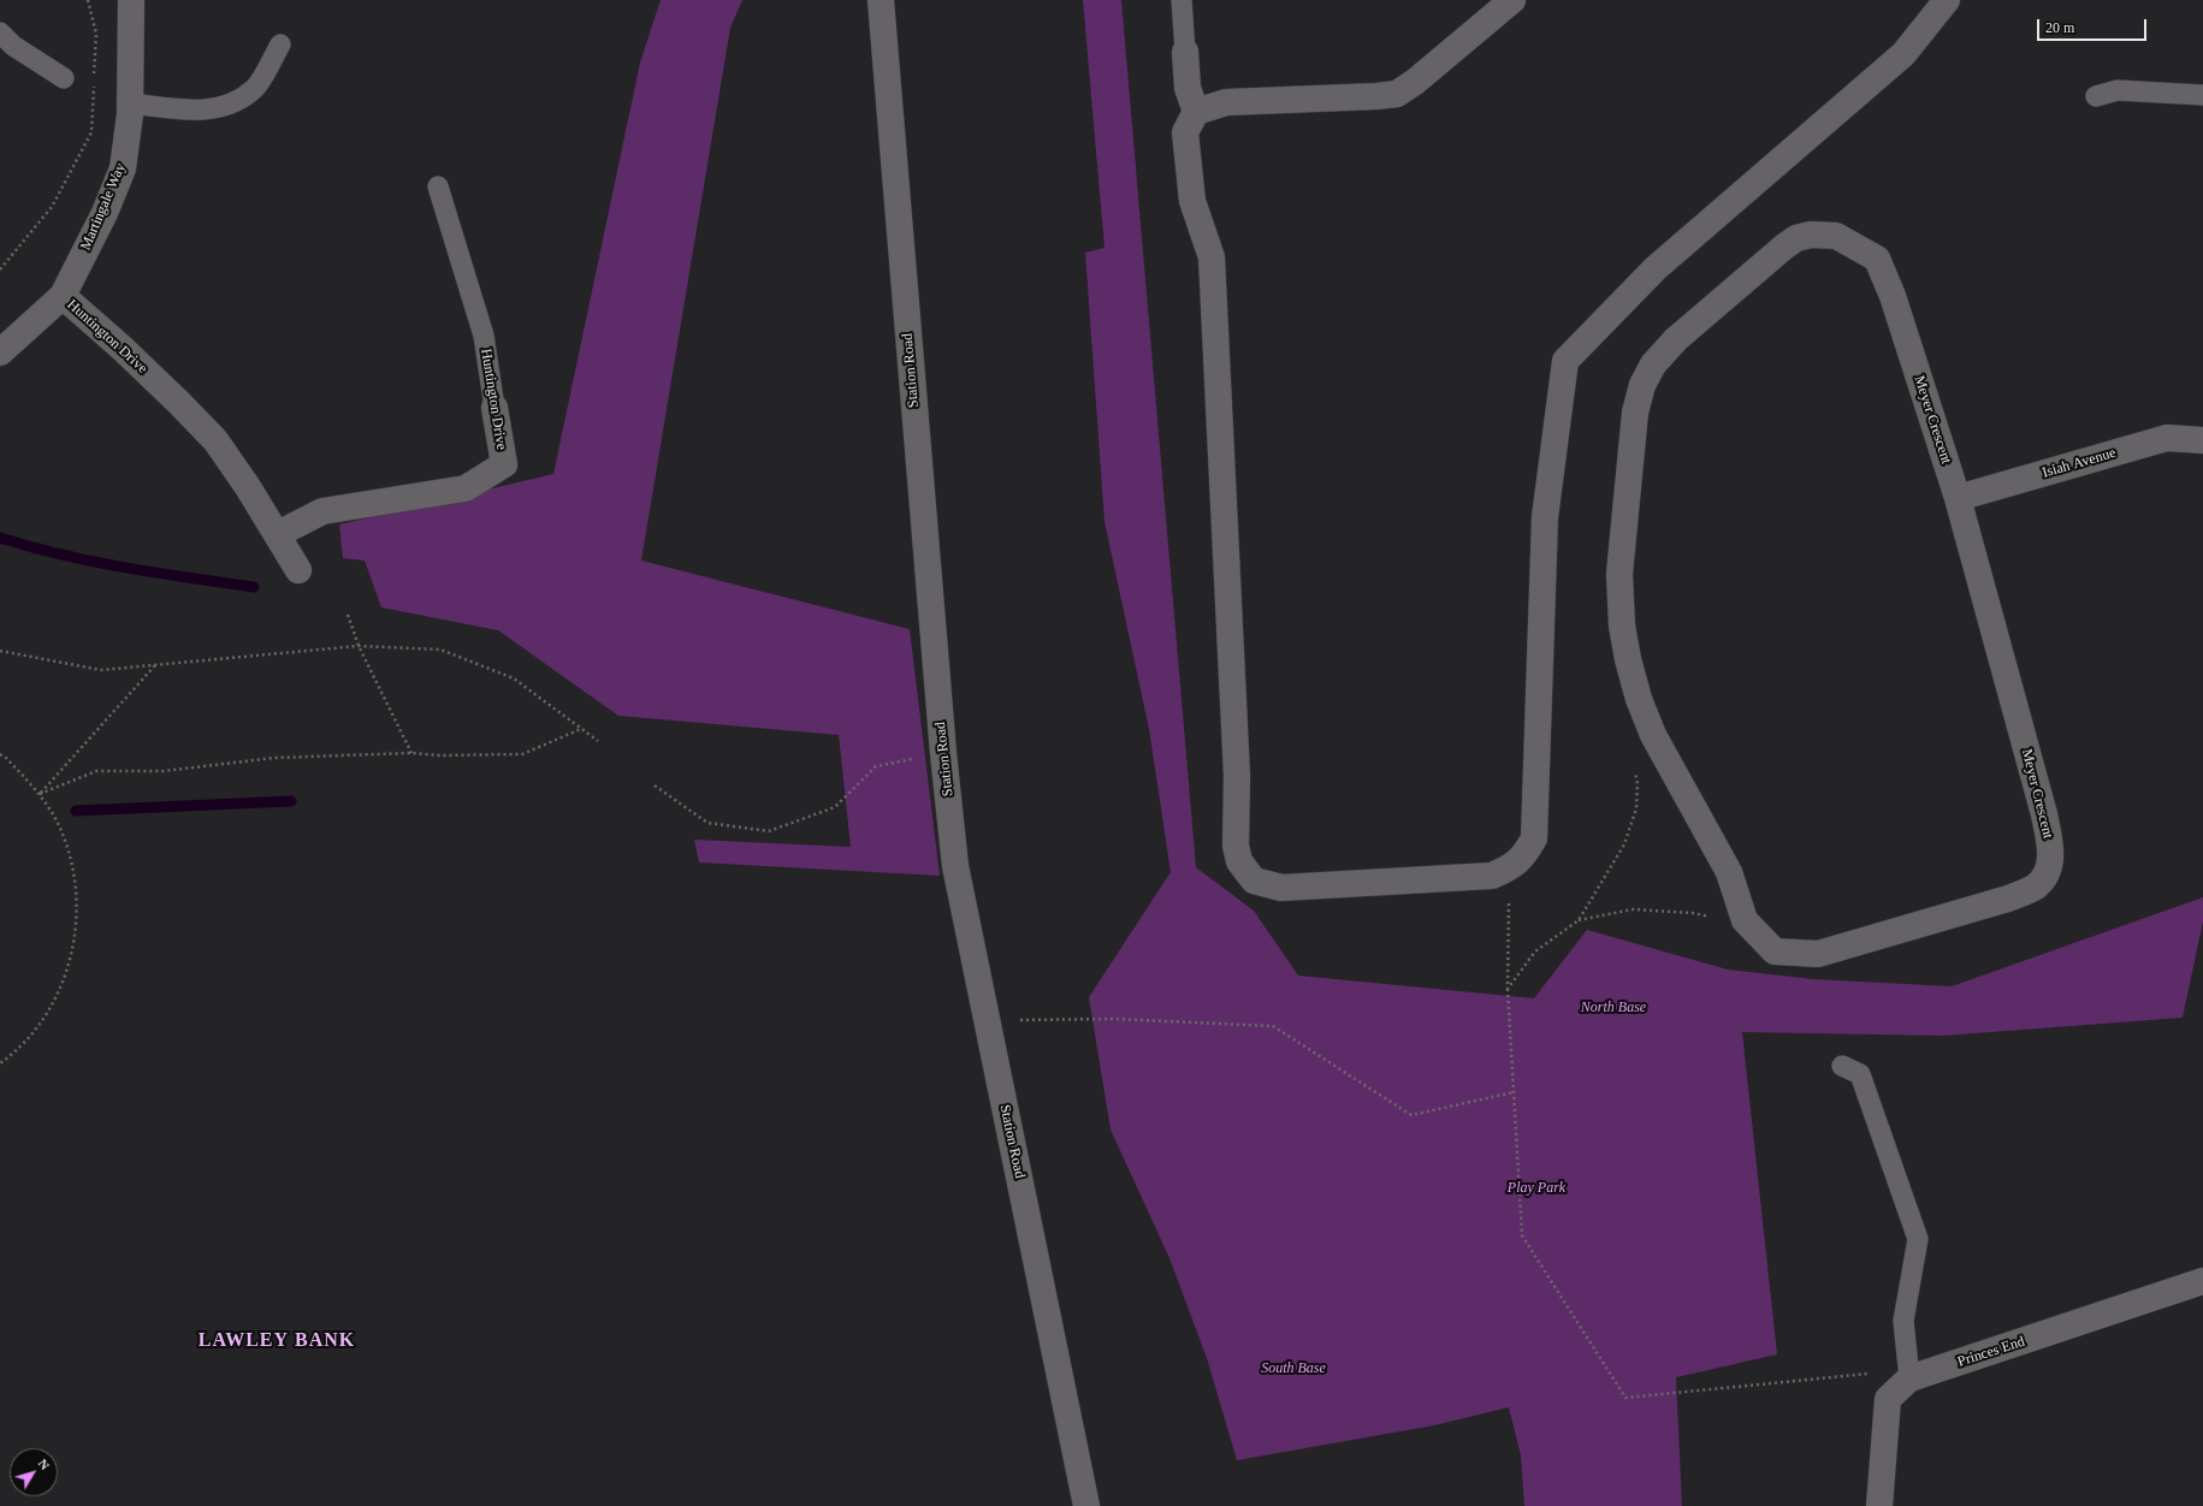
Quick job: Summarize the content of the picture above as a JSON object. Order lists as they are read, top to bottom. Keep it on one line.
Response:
{"streets":{"street":["Martingale Way","Huntington Drive","Station Road","Meyer Crescent","Isiah Avenue","Princes End"]},"crossings":[["Martingale Way","Huntington Drive"],["Meyer Crescent","Isiah Avenue"]],"districts":["LAWLEY BANK"],"parks":["North Base","Play Park","South Base"],"scale_bar":"20 m","north":"top right"}
